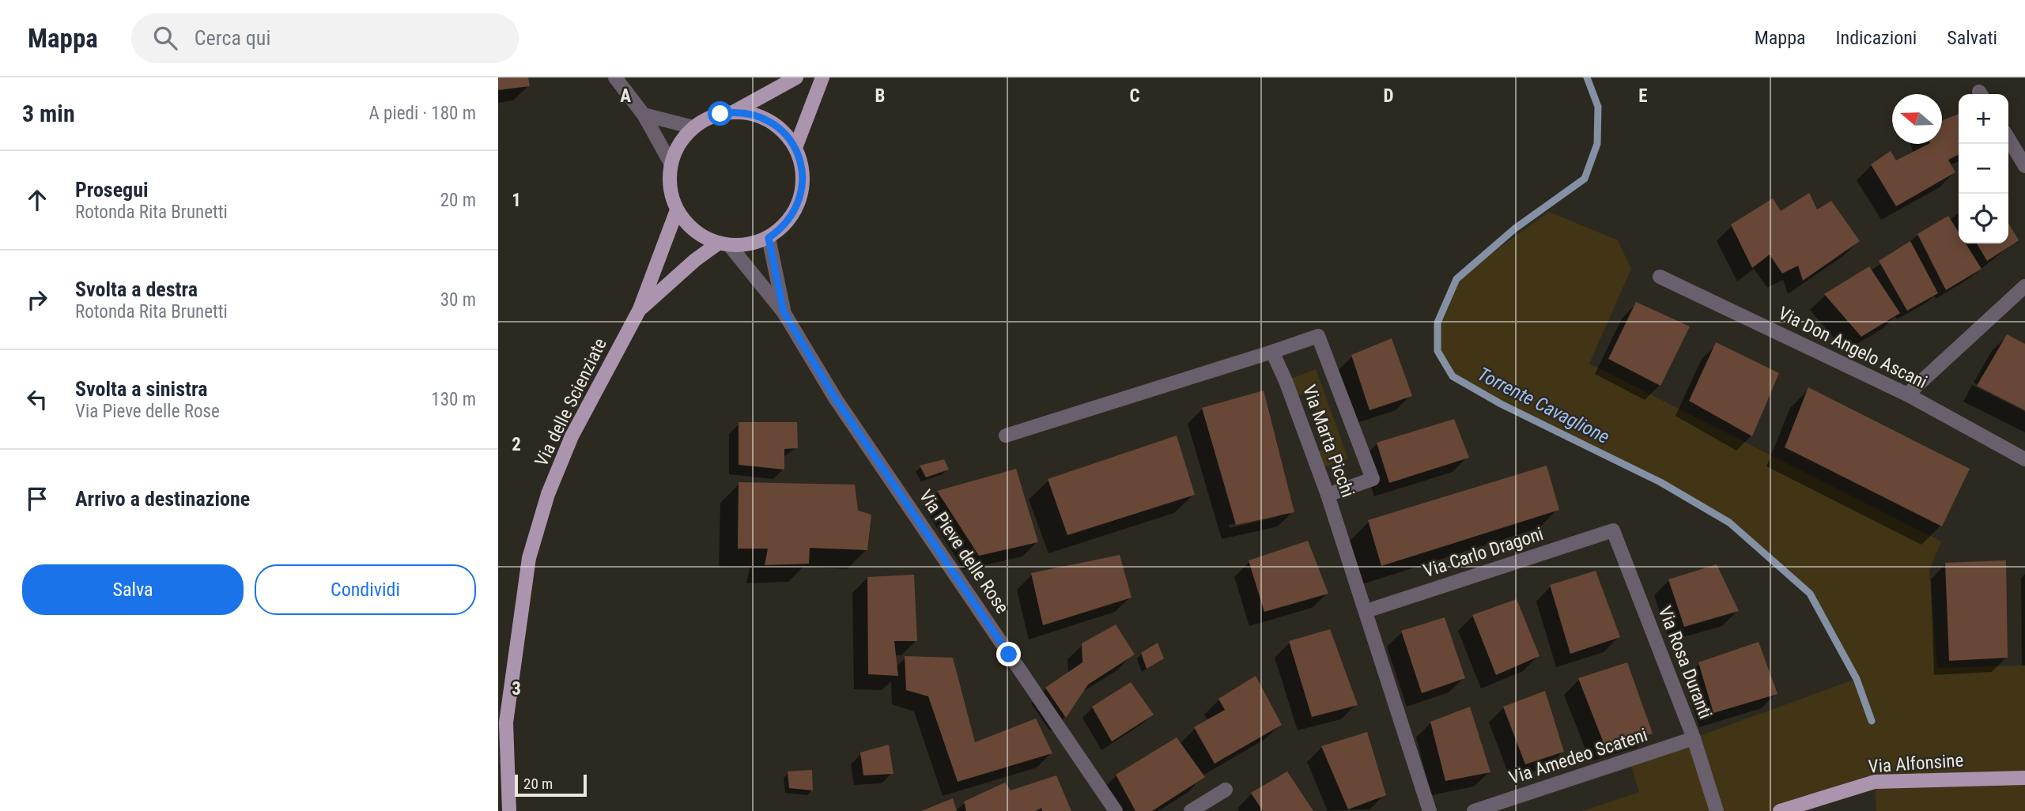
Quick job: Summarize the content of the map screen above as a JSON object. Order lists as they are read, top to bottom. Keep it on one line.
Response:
{"streets":{"main road":["Via delle Scienziate","Via Alfonsine"],"street":["Via Don Angelo Ascani","Via Marta Picchi","Via Pieve delle Rose","Via Carlo Dragoni","Via Rosa Duranti","Via Amedeo Scateni"]},"crossings":[["Via delle Scienziate","Via Pieve delle Rose"],["Via Marta Picchi","Via Carlo Dragoni"],["Via Carlo Dragoni","Via Rosa Duranti"],["Via Rosa Duranti","Via Amedeo Scateni"]],"water":["Torrente Cavaglione"],"scale_bar":"20 m","north":"left","page":{"header":"Mappa","search":"Cerca qui","nav":["Mappa","Indicazioni","Salvati"],"heading":["3 min","A piedi · 180 m"],"map_buttons":["+","−"],"list":[["Prosegui","Rotonda Rita Brunetti","20 m"],["Svolta a destra","Rotonda Rita Brunetti","30 m"],["Svolta a sinistra","Via Pieve delle Rose","130 m"],"Arrivo a destinazione"],"buttons":["Salva","Condividi"],"scale":"20 m"},"grid":{"columns":["A","B","C","D","E"],"rows":["1","2","3"]}}
